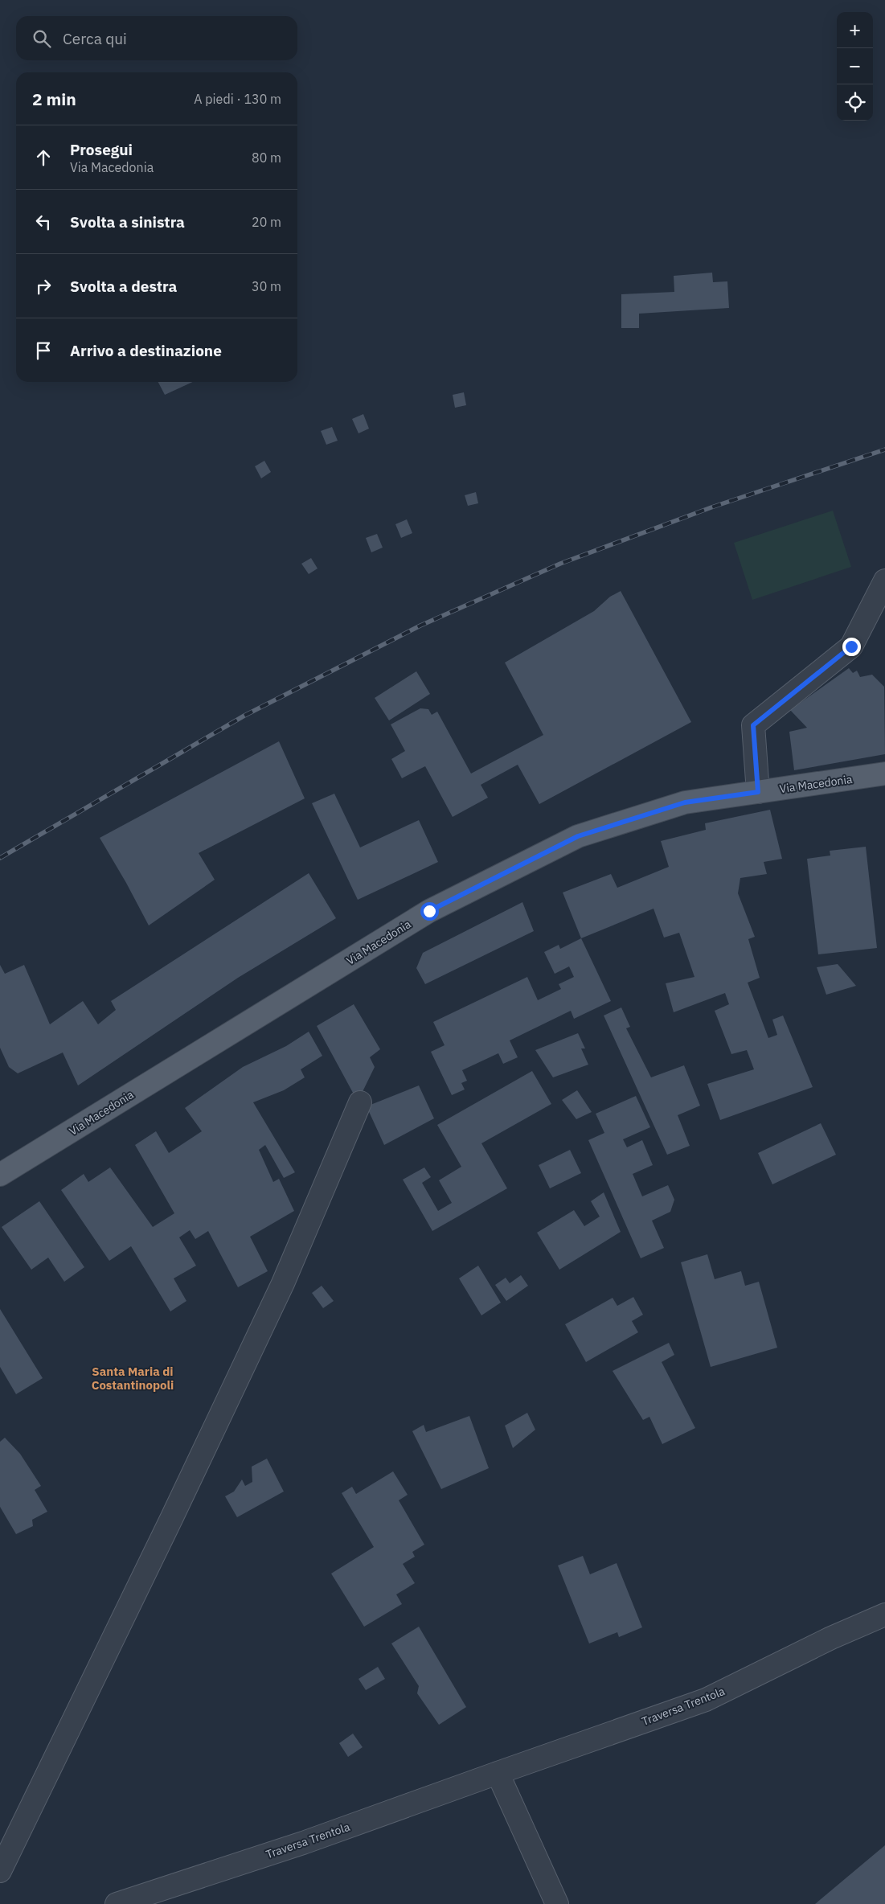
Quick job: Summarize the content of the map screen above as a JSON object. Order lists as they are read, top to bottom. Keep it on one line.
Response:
{"streets":{"main road":["Via Macedonia"],"street":["Traversa Trentola"]},"districts":["Santa Maria di Costantinopoli"],"page":{"map_buttons":["+","−"],"search":"Cerca qui","heading":["2 min","A piedi · 130 m"],"list":[["Prosegui","Via Macedonia","80 m"],["Svolta a sinistra","20 m"],["Svolta a destra","30 m"],"Arrivo a destinazione"]}}
